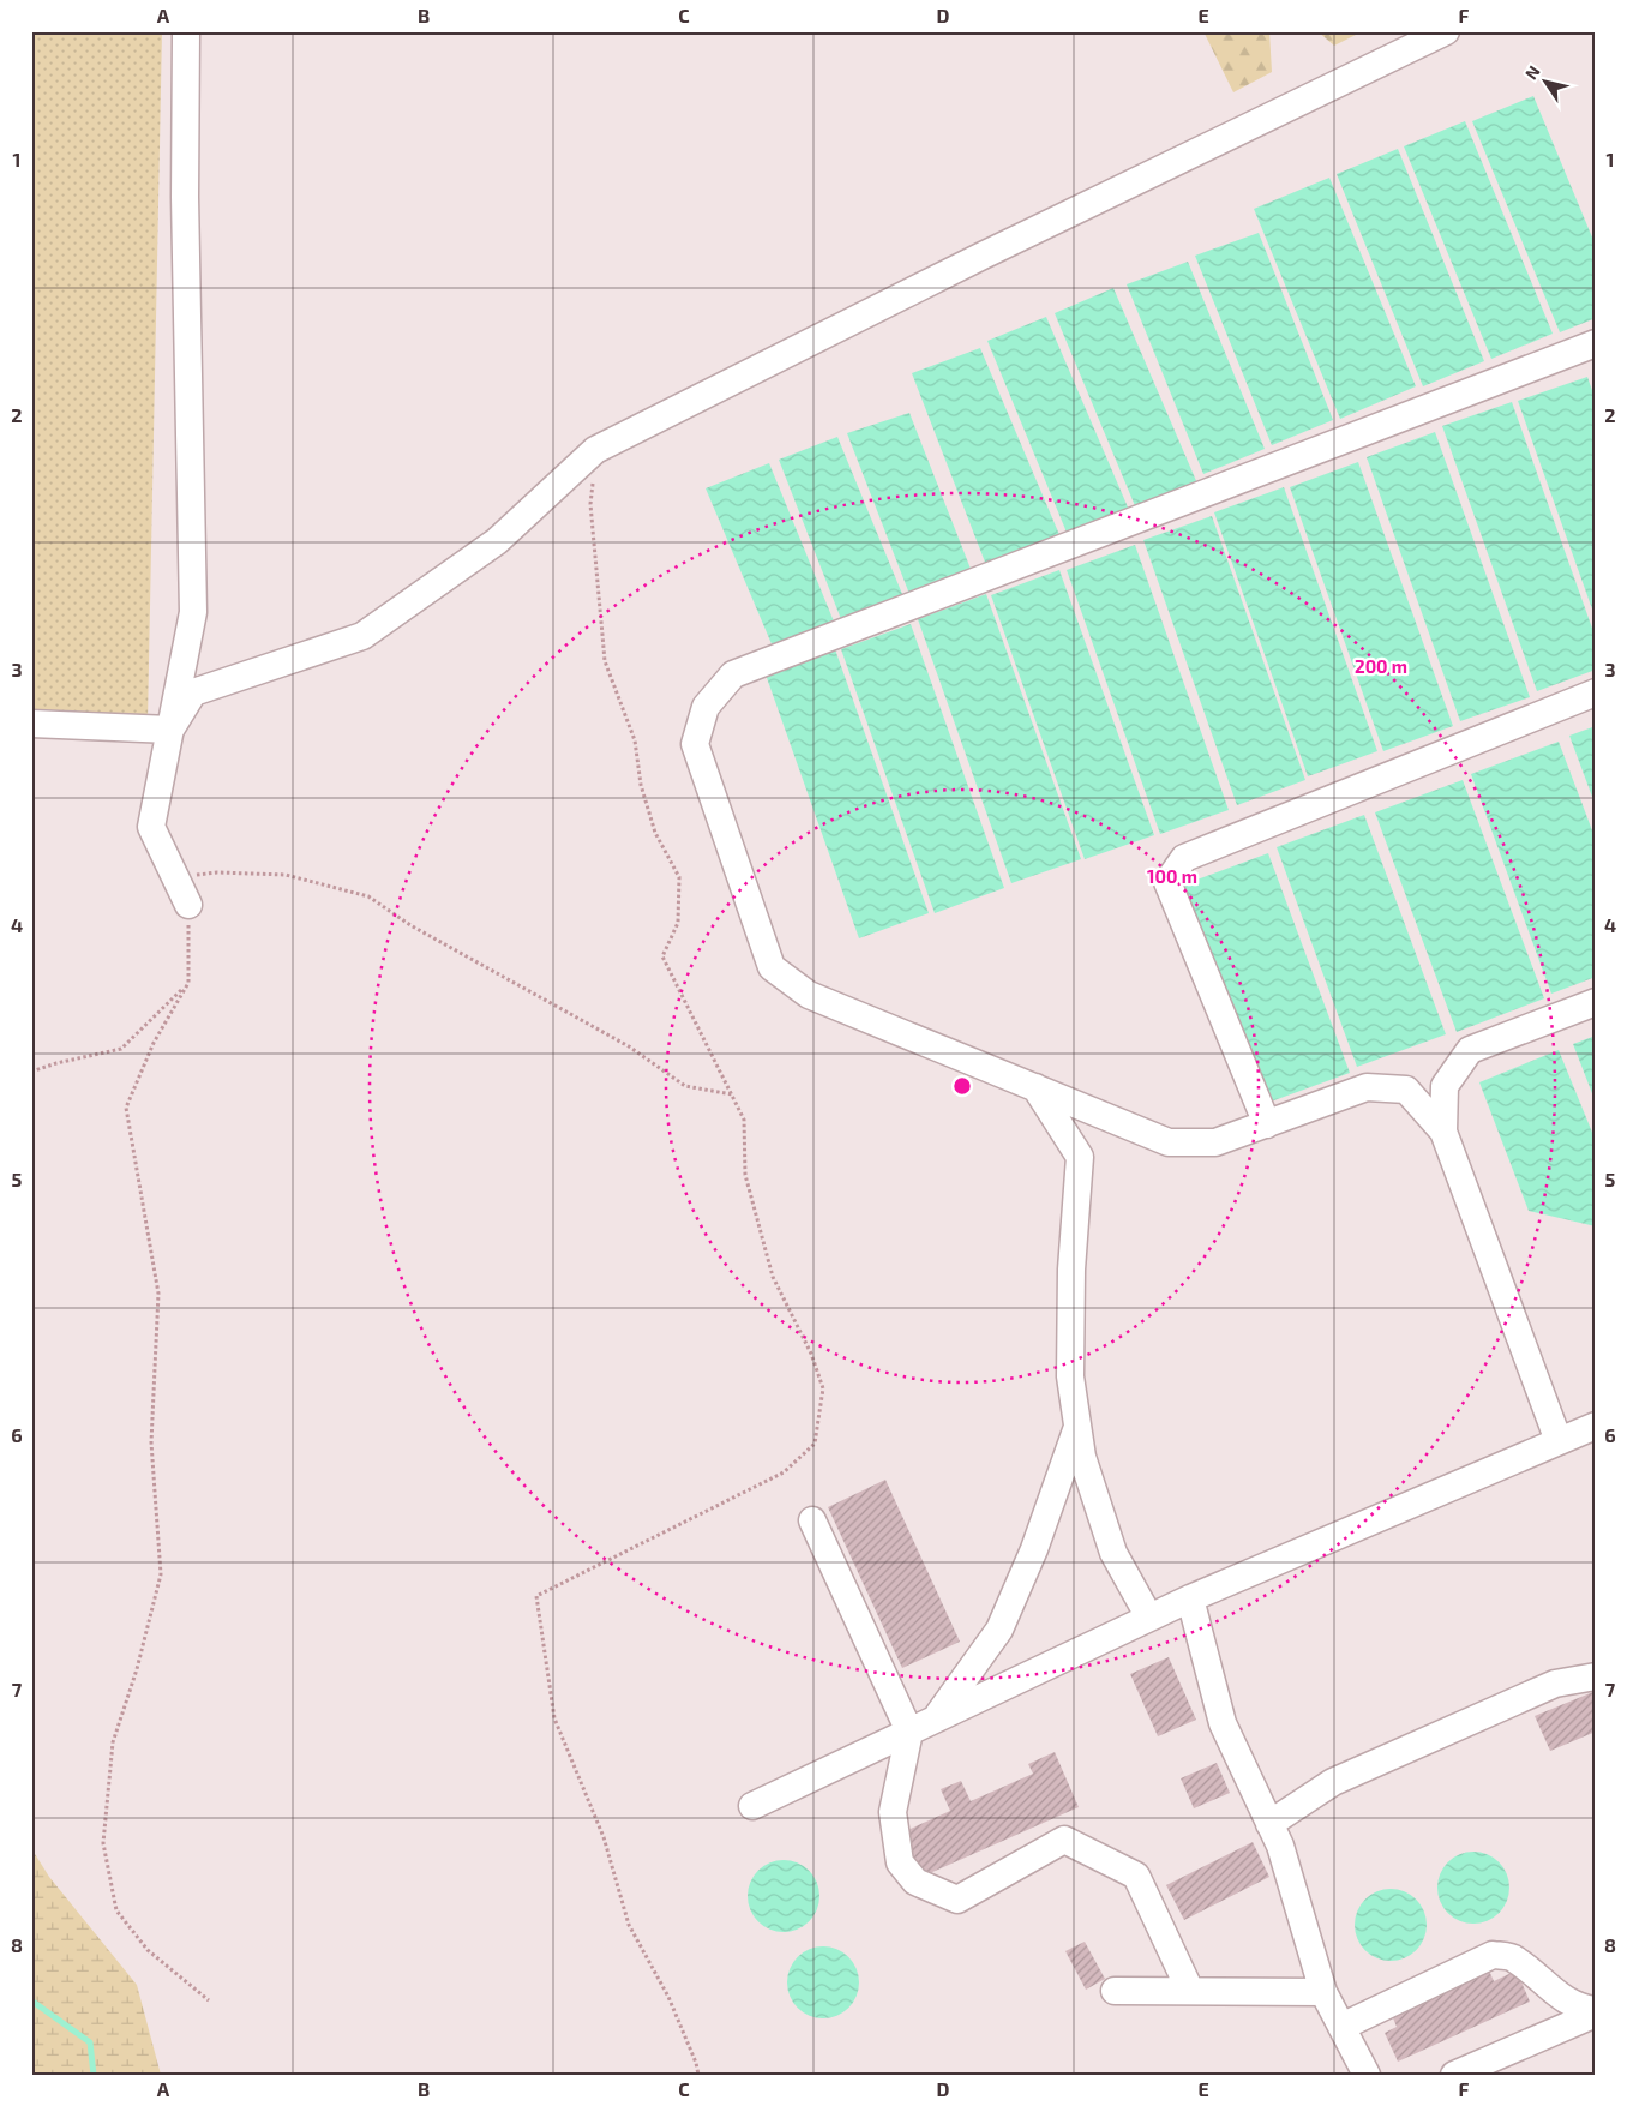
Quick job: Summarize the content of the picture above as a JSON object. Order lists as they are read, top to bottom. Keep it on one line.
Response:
{"north":"top left","grid":{"columns":["A","B","C","D","E","F"],"rows":["1","2","3","4","5","6","7","8"]},"rings":["200 m","100 m"]}
